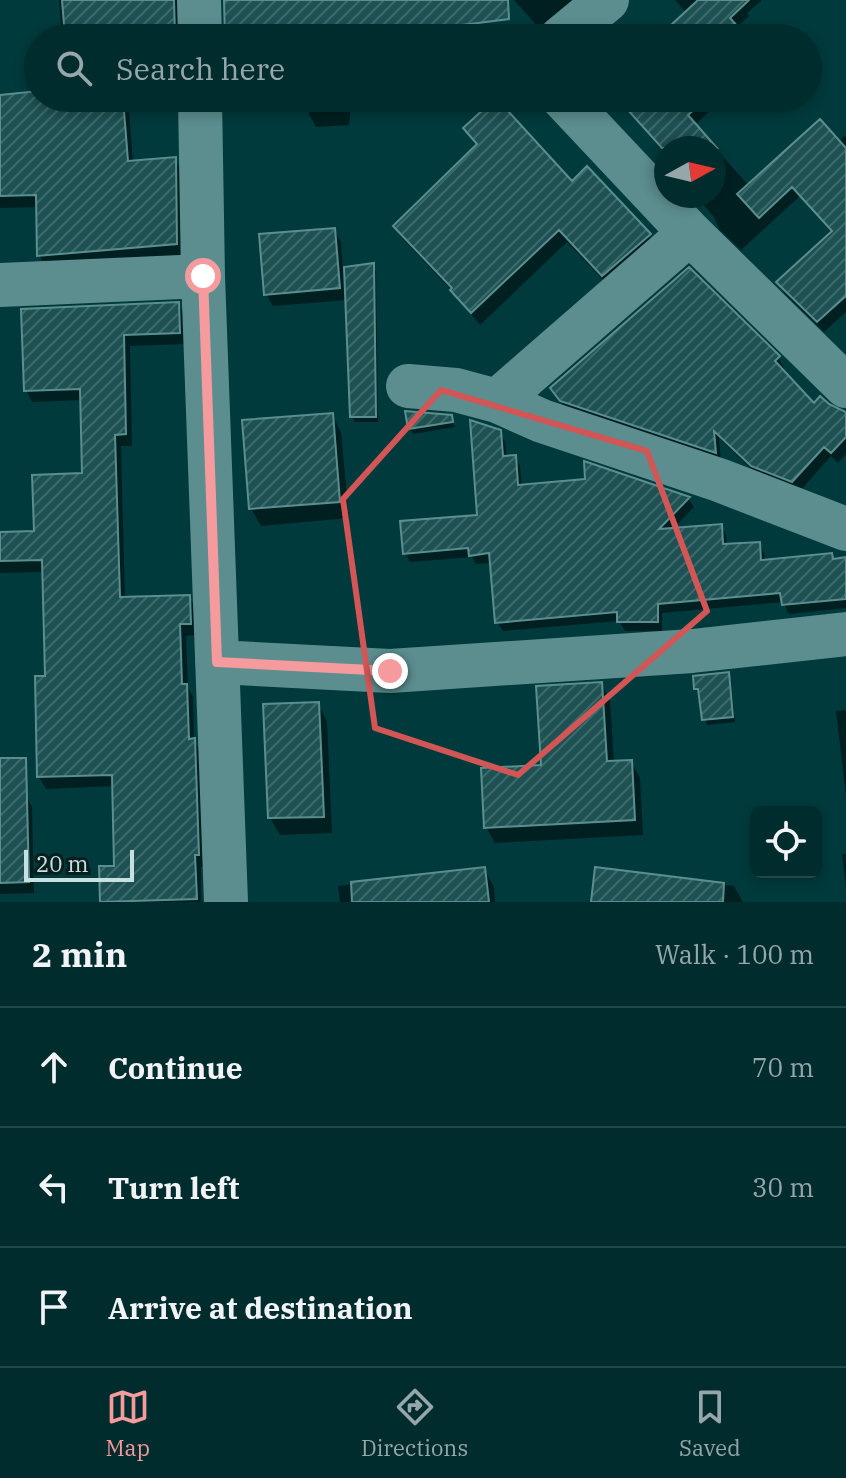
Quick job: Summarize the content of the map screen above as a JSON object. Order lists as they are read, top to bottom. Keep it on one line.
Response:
{"scale_bar":"20 m","north":"right","page":{"search":"Search here","scale":"20 m","heading":["2 min","Walk · 100 m"],"list":[["Continue","70 m"],["Turn left","30 m"],"Arrive at destination"],"nav":["Map","Directions","Saved"]}}
